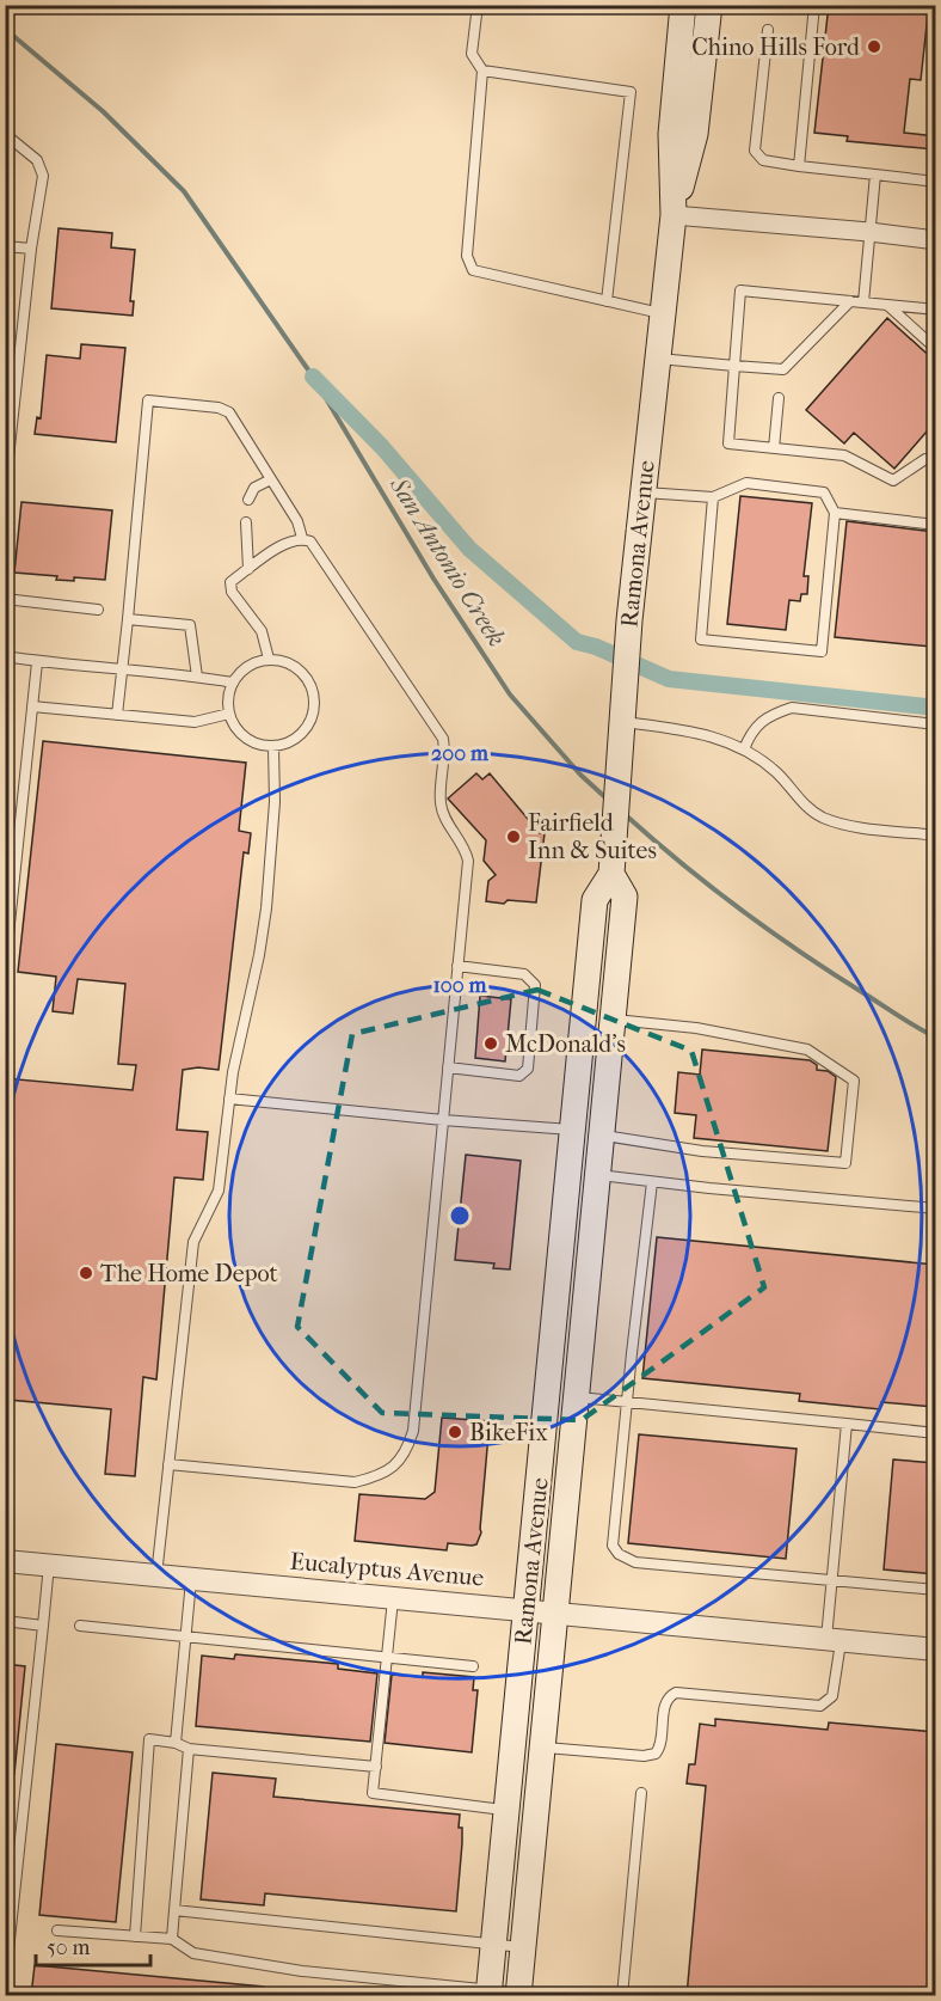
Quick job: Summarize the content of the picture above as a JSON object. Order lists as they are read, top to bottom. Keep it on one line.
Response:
{"streets":{"main road":["Ramona Avenue"],"street":["Eucalyptus Avenue"]},"crossings":[["Ramona Avenue","Eucalyptus Avenue"]],"water":["San Antonio Creek"],"places":["Chino Hills Ford","Fairfield Inn & Suites","McDonald's","The Home Depot","BikeFix"],"scale_bar":"50 m","rings":["200 m","100 m"]}
